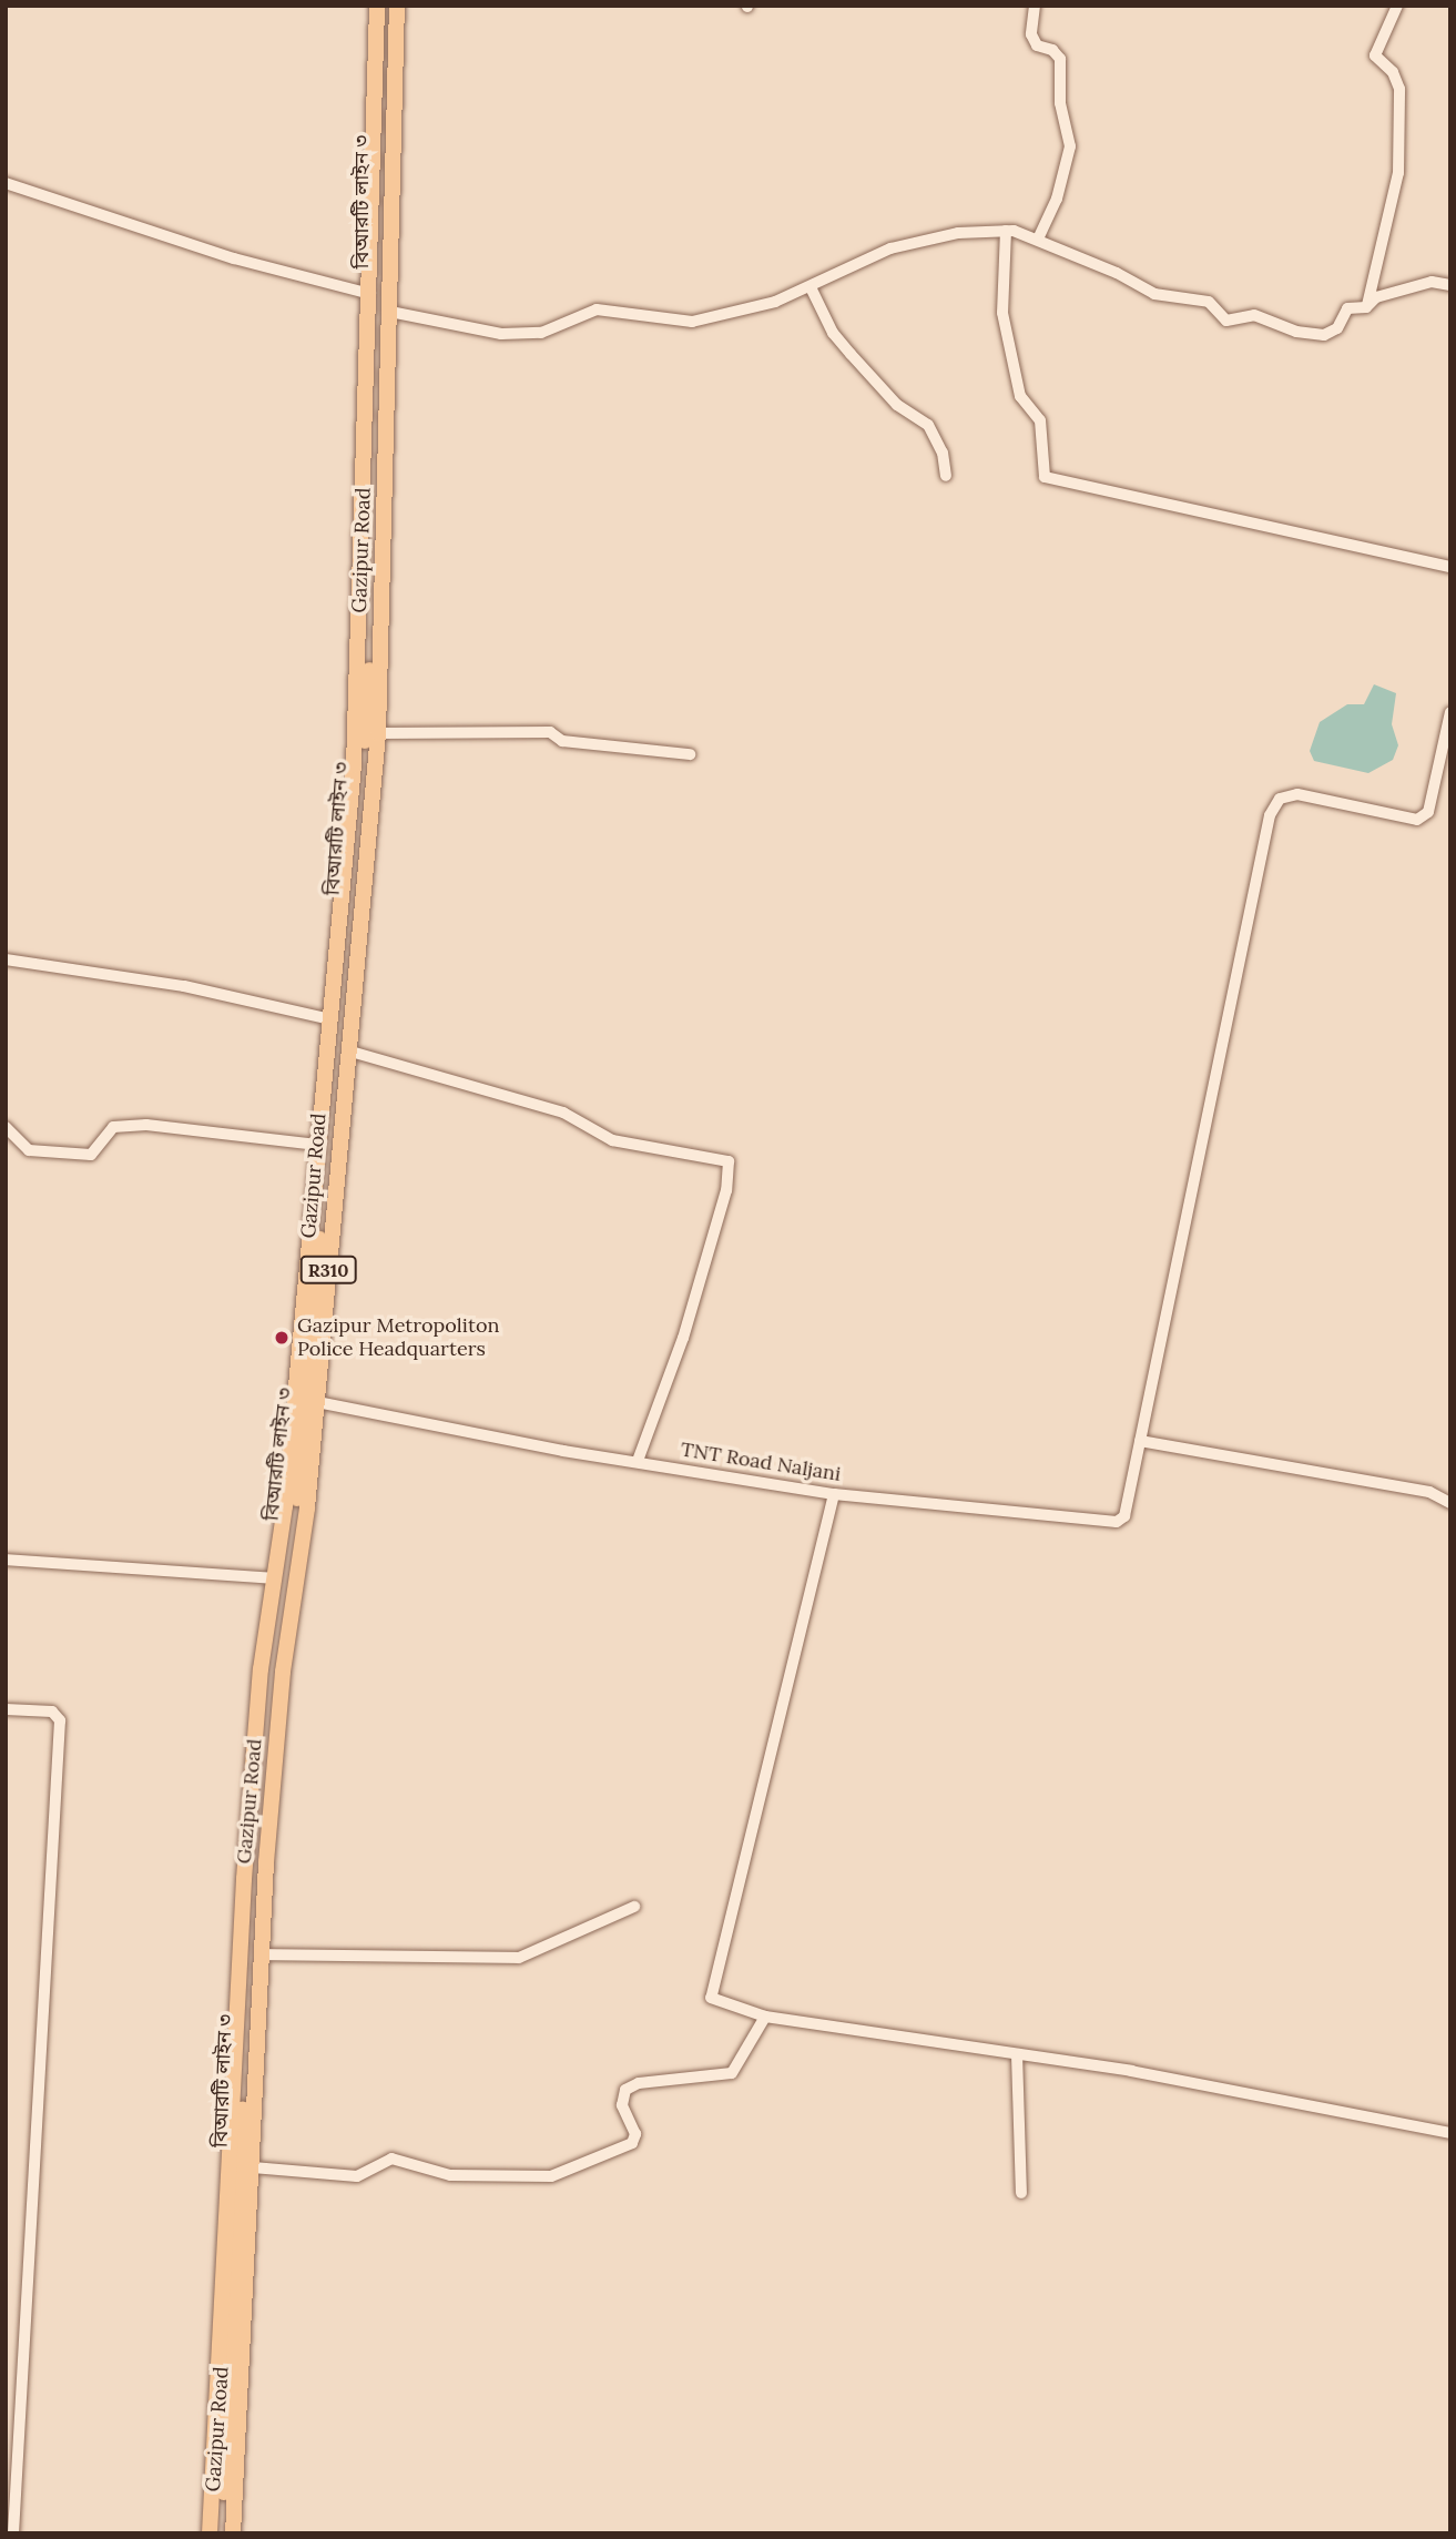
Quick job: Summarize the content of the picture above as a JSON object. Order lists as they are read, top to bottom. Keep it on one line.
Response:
{"streets":{"main road":["বিআরটি লাইন ৩","Gazipur Road","R310"],"street":["TNT Road Naljani"]},"crossings":[["Gazipur Road","TNT Road Naljani"]],"places":["Gazipur Metropoliton Police Headquarters"]}
